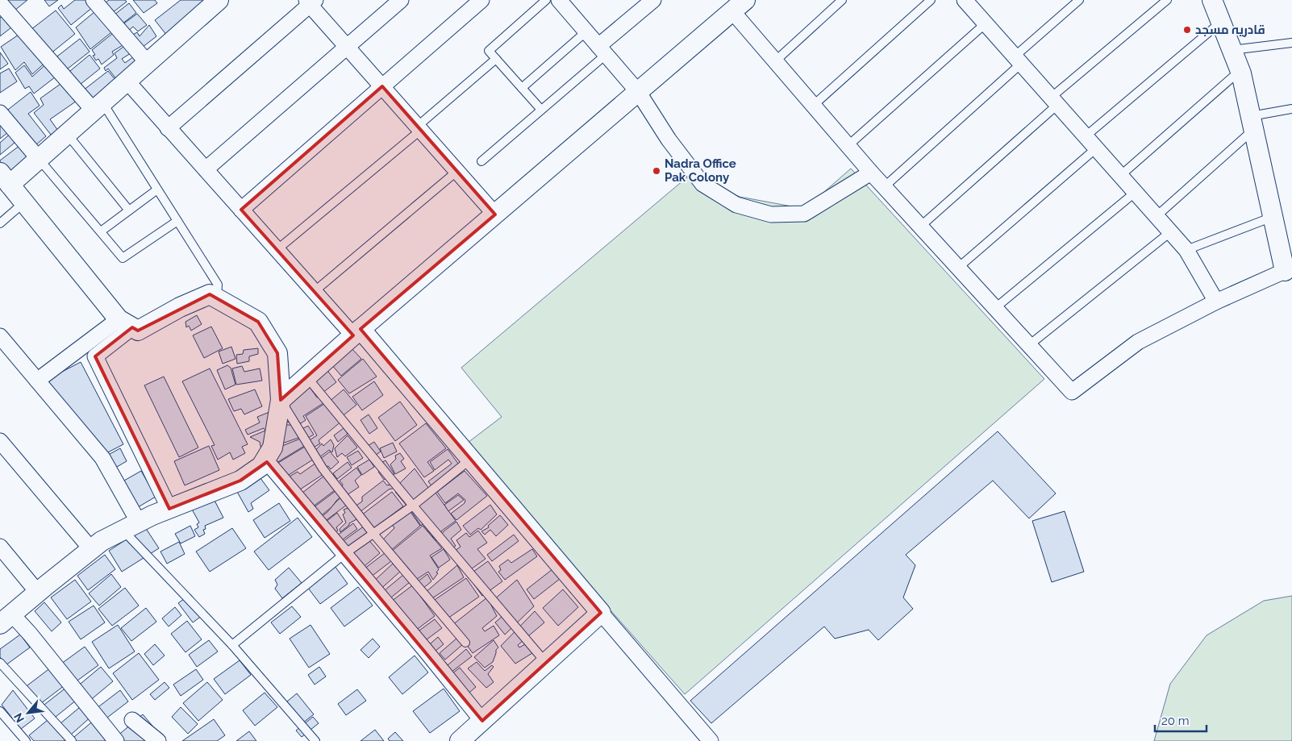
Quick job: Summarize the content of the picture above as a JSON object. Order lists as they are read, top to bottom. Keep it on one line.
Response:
{"places":["قادریہ مسجد","Nadra Office Pak Colony"],"scale_bar":"20 m","north":"bottom left"}
